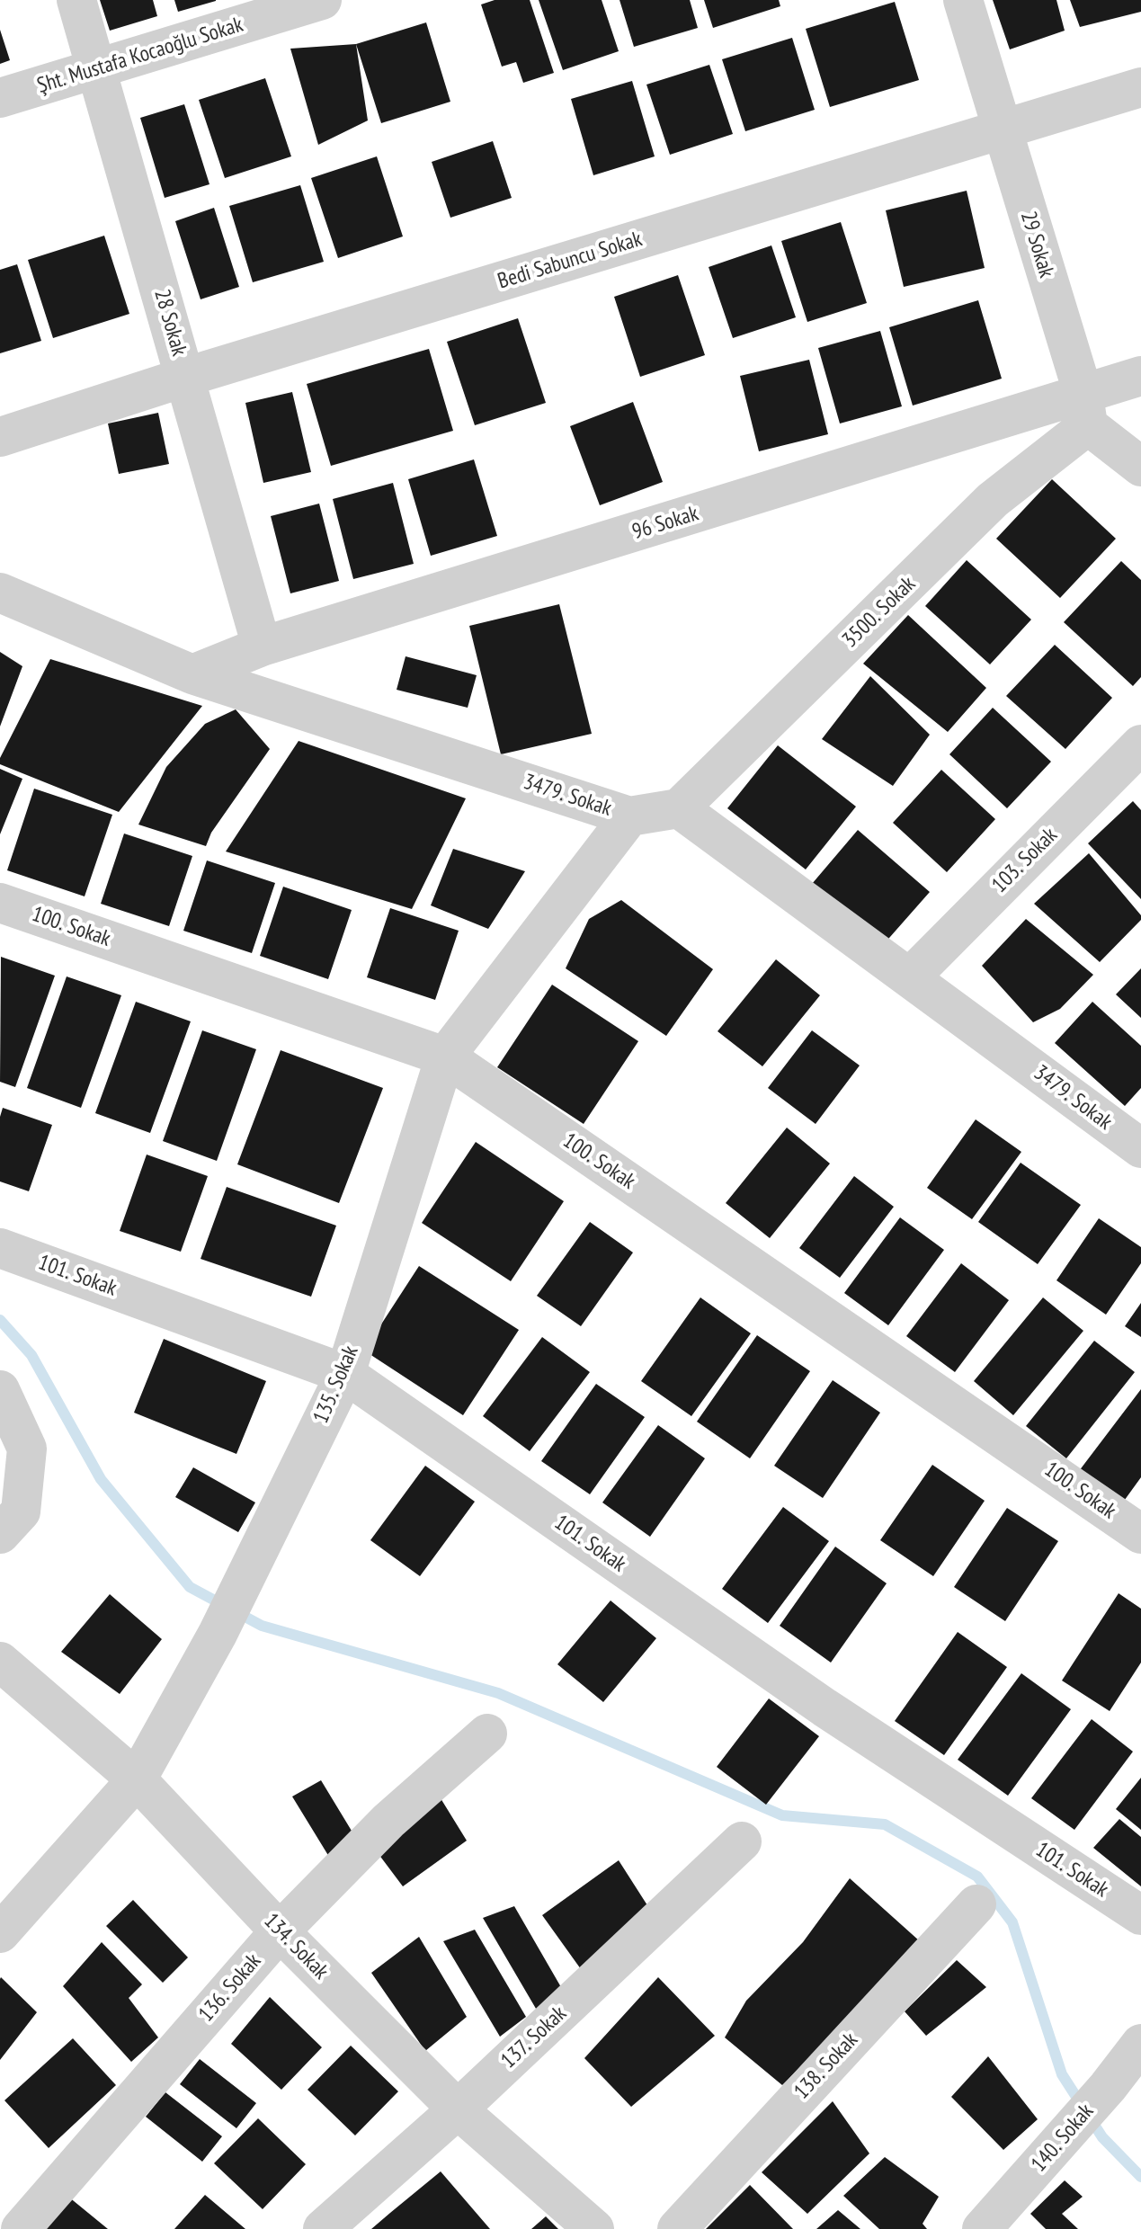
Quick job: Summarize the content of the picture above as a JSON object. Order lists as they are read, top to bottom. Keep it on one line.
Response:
{"streets":{"street":["Şht. Mustafa Kocaoğlu Sokak","29 Sokak","Bedi Sabuncu Sokak","28 Sokak","96 Sokak","3500. Sokak","3479. Sokak","103. Sokak","100. Sokak","101. Sokak","135. Sokak","134. Sokak","136. Sokak","137. Sokak","138. Sokak","140. Sokak"]},"crossings":[["Şht. Mustafa Kocaoğlu Sokak","28 Sokak"],["29 Sokak","Bedi Sabuncu Sokak"],["29 Sokak","96 Sokak"],["29 Sokak","3500. Sokak"],["Bedi Sabuncu Sokak","28 Sokak"],["28 Sokak","96 Sokak"],["96 Sokak","3500. Sokak"],["96 Sokak","3479. Sokak"],["3500. Sokak","3479. Sokak"],["3479. Sokak","103. Sokak"],["3479. Sokak","135. Sokak"],["100. Sokak","135. Sokak"],["101. Sokak","135. Sokak"],["135. Sokak","134. Sokak"],["134. Sokak","136. Sokak"],["134. Sokak","137. Sokak"]]}
